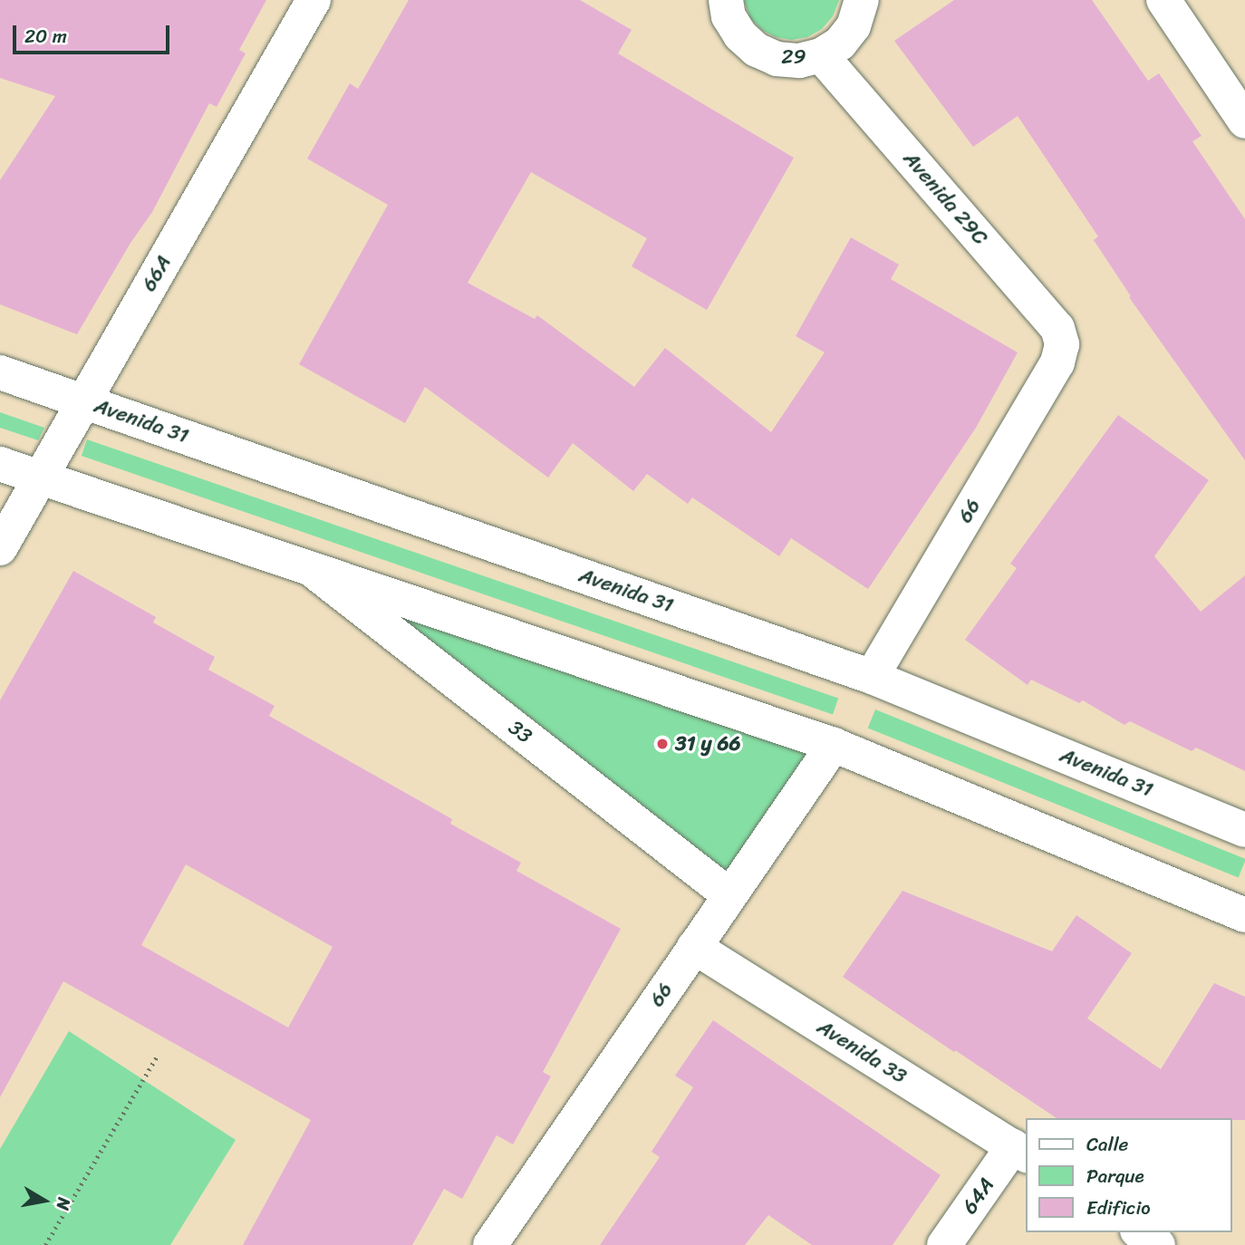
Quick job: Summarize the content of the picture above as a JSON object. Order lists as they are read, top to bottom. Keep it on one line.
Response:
{"streets":{"street":["29","Avenida 29C","66A","Avenida 31","66","33","Avenida 33","64A"]},"crossings":[["29","Avenida 29C"],["Avenida 29C","66"],["66A","Avenida 31"],["Avenida 31","66"],["66","33"],["66","Avenida 33"],["Avenida 33","64A"]],"places":["31 y 66"],"legend":["Calle","Parque","Edificio"],"scale_bar":"20 m","north":"right"}
